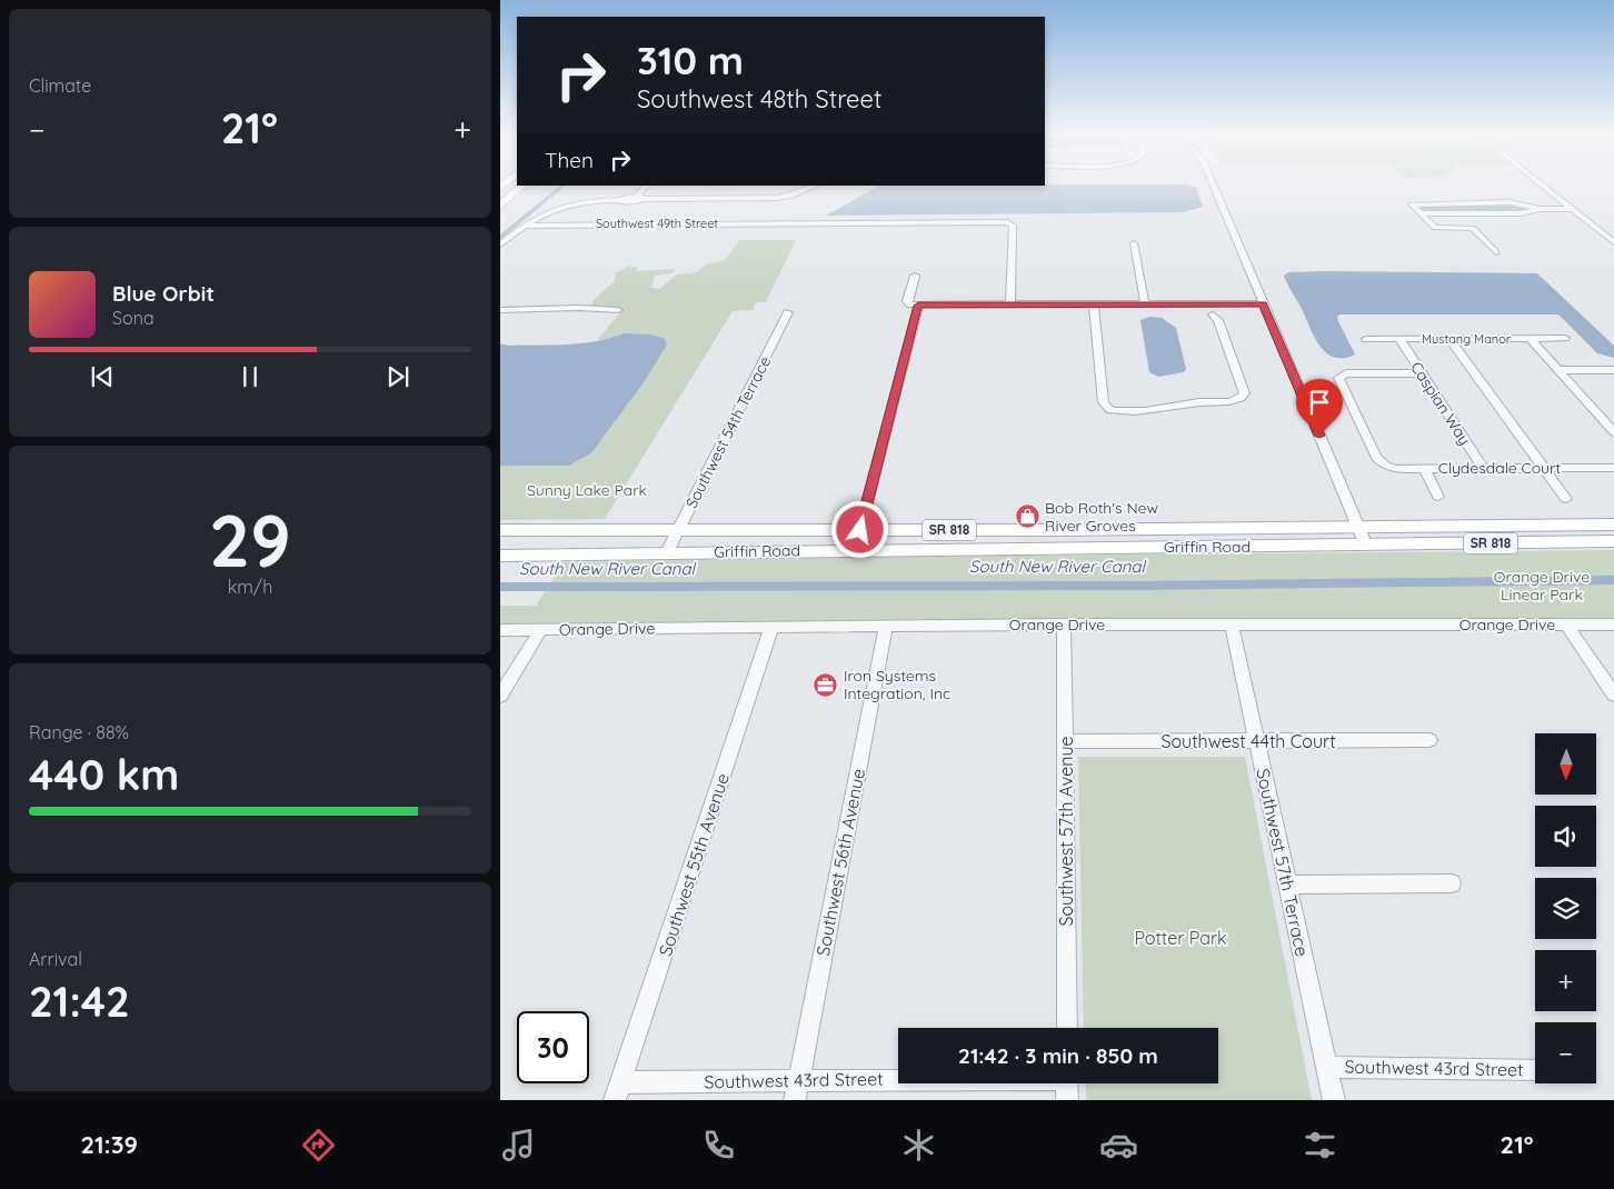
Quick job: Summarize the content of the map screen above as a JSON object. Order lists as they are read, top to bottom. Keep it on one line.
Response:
{"streets":{"main road":["SR 818","Griffin Road"],"street":["Southwest 49th Street","Mustang Manor","Caspian Way","Southwest 54th Terrace","Clydesdale Court","Orange Drive","Southwest 44th Court","Southwest 57th Avenue","Southwest 56th Avenue","Southwest 57th Terrace","Southwest 55th Avenue","Southwest 43rd Street"]},"crossings":[["Mustang Manor","Caspian Way"],["Caspian Way","Clydesdale Court"],["Southwest 54th Terrace","Griffin Road"],["Orange Drive","Southwest 57th Avenue"],["Orange Drive","Southwest 56th Avenue"],["Orange Drive","Southwest 57th Terrace"],["Orange Drive","Southwest 55th Avenue"],["Southwest 44th Court","Southwest 57th Avenue"],["Southwest 44th Court","Southwest 57th Terrace"],["Southwest 56th Avenue","Southwest 43rd Street"],["Southwest 57th Terrace","Southwest 43rd Street"],["Southwest 55th Avenue","Southwest 43rd Street"]],"water":["South New River Canal"],"parks":["Sunny Lake Park","Orange Drive Linear Park","Potter Park"],"places":{"shop":["Bob Roth's New River Groves"],"office":["Iron Systems Integration, Inc"]},"north":"bottom","page":{"tile":["Climate",["29","km/h"],["Range · 88%","440 km"],["Arrival","21:42"]],"turn":["310 m","Southwest 48th Street"],"heat":["−","21°","+"],"then":"Then","song":["Blue Orbit","Sona"],"map_buttons":["+","−"],"limit":"30","trip":"21:42 · 3 min · 850 m","tabs":["21:39","21°"]}}
